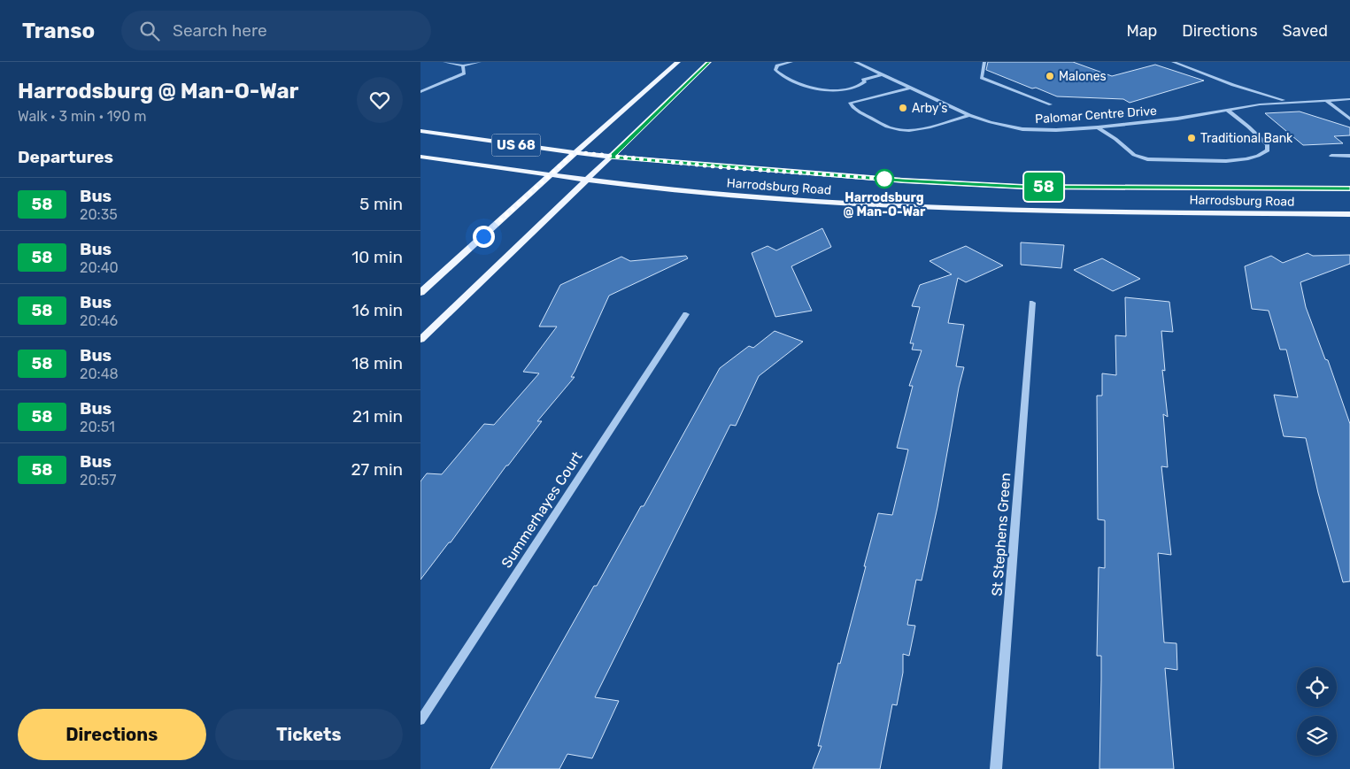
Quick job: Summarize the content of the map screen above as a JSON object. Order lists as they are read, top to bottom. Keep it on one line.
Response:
{"streets":{"main road":["US 68","Harrodsburg Road"],"street":["Palomar Centre Drive","Summerhayes Court","St Stephens Green"]},"places":["Malones","Arby's","Traditional Bank","Harrodsburg @ Man-O-War"],"lines":["bus line 58"],"page":{"header":"Transo","search":"Search here","nav":["Map","Directions","Saved"],"heading":[["Harrodsburg @ Man-O-War","Walk · 3 min · 190 m"],"Departures"],"on_map":"58","list":[{"mark":"58","name":"Bus","note":"20:35","value":"5 min"},{"mark":"58","name":"Bus","note":"20:40","value":"10 min"},{"mark":"58","name":"Bus","note":"20:46","value":"16 min"},{"mark":"58","name":"Bus","note":"20:48","value":"18 min"},{"mark":"58","name":"Bus","note":"20:51","value":"21 min"},{"mark":"58","name":"Bus","note":"20:57","value":"27 min"}],"buttons":["Directions","Tickets"]}}
